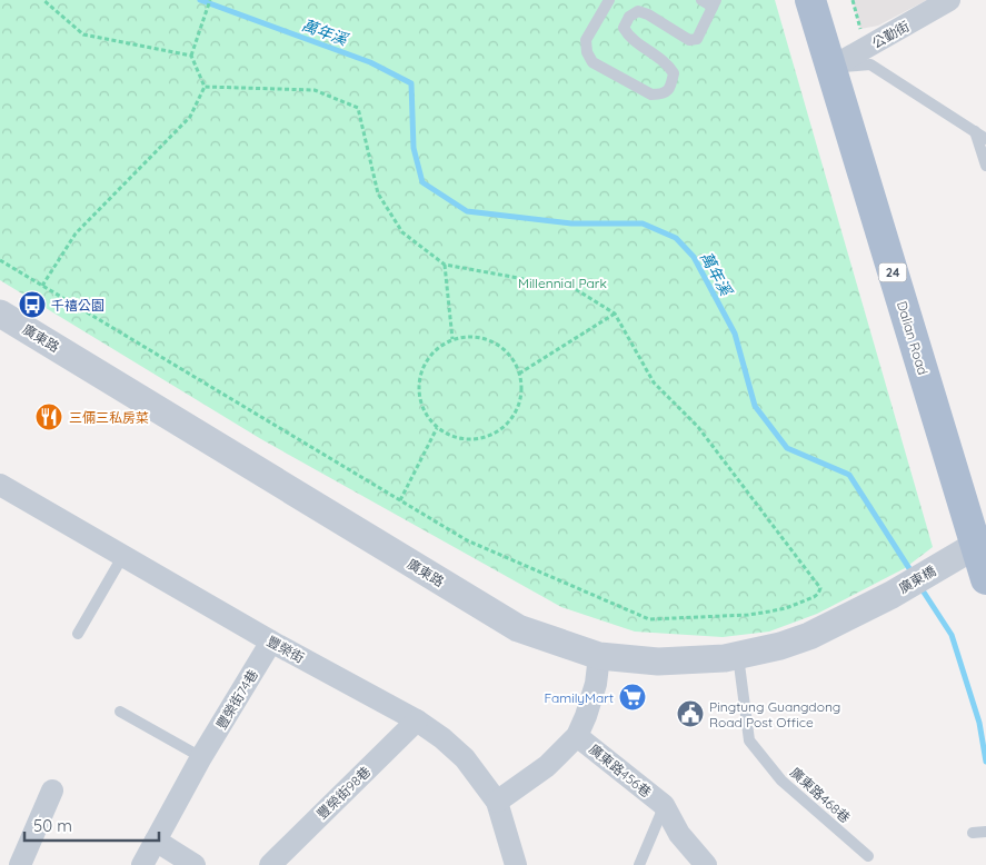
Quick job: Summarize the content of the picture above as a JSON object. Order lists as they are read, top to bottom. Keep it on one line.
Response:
{"streets":{"main road":["24","Dalian Road"],"street":["公勤街","廣東路","廣東橋","豐榮街","豐榮街74巷","廣東路456巷","豐榮街98巷"],"lane":["廣東路468巷"]},"crossings":[["公勤街","Dalian Road"],["廣東路","廣東橋"],["廣東路","廣東路468巷"],["Dalian Road","廣東橋"],["豐榮街","豐榮街74巷"],["豐榮街","豐榮街98巷"]],"water":["萬年溪"],"parks":["Millennial Park"],"places":{"bus stop":["千禧公園"],"restaurant":["三倆三私房菜"],"supermarket":["FamilyMart"],"public building":["Pingtung Guangdong Road Post Office"]},"scale_bar":"50 m"}
